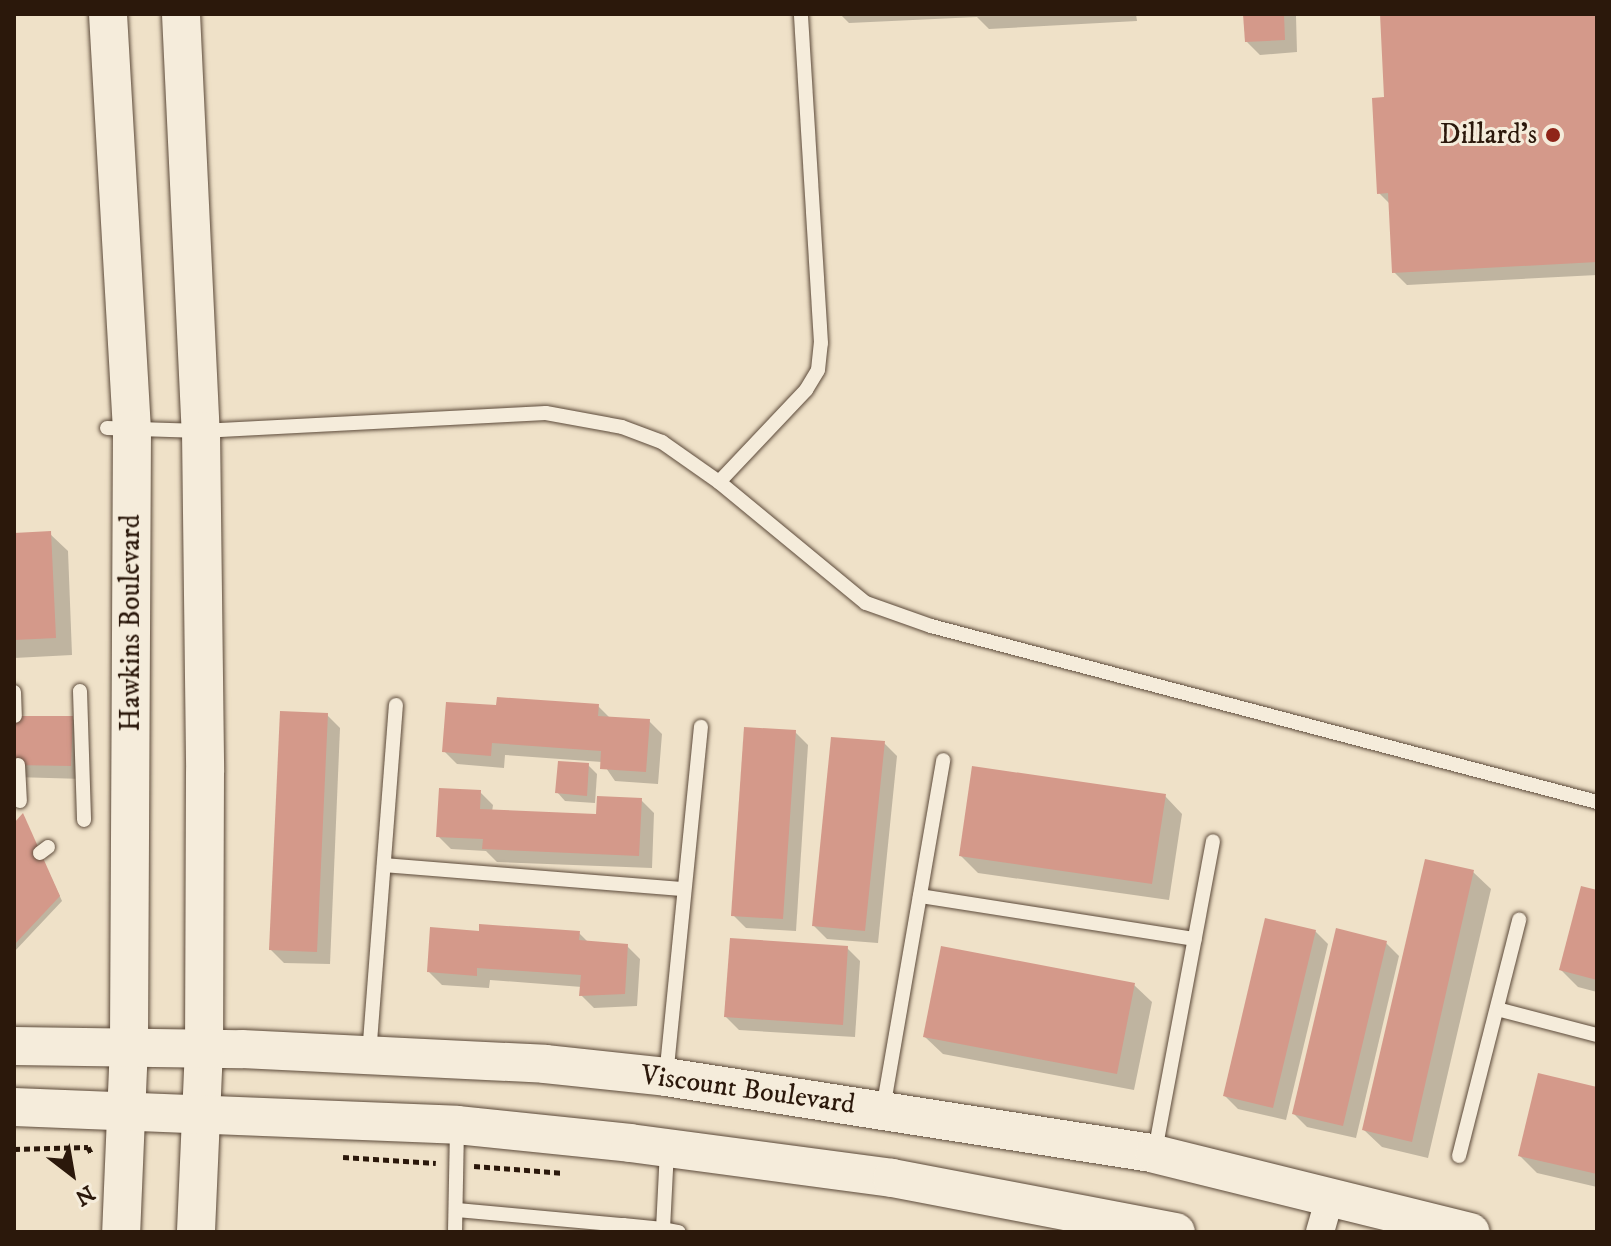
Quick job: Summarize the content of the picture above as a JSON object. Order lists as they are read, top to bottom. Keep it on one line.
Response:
{"streets":{"main road":["Hawkins Boulevard","Viscount Boulevard"]},"crossings":[["Hawkins Boulevard","Viscount Boulevard"]],"places":["Dillard's"],"north":"bottom right"}
